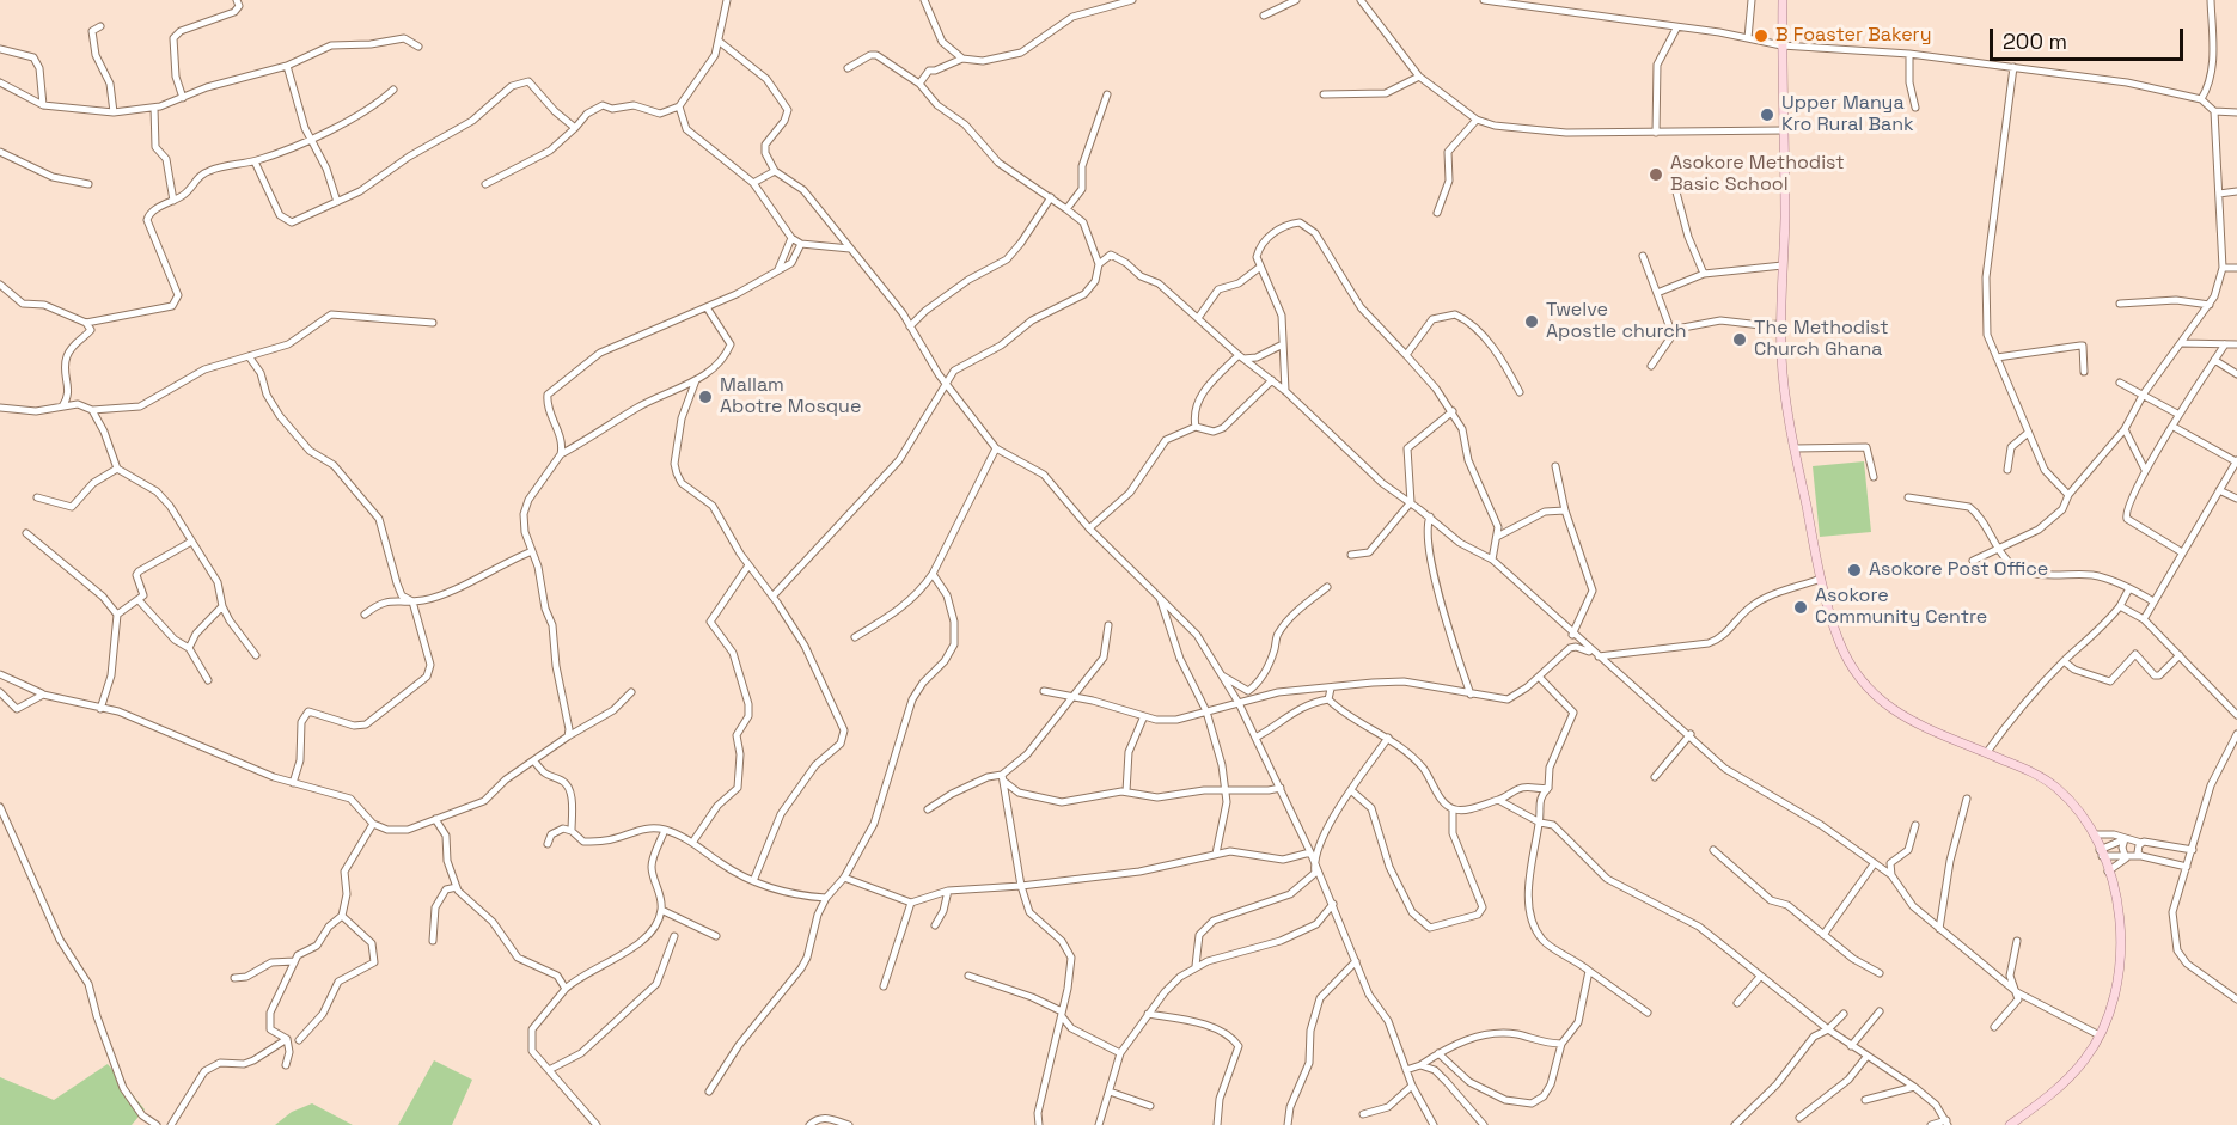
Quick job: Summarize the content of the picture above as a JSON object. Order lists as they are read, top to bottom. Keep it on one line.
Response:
{"places":["B Foaster Bakery","Upper Manya Kro Rural Bank","Asokore Methodist Basic School","Twelve Apostle church","The Methodist Church Ghana","Mallam Abotre Mosque","Asokore Post Office","Asokore Community Centre"],"scale_bar":"200 m"}
